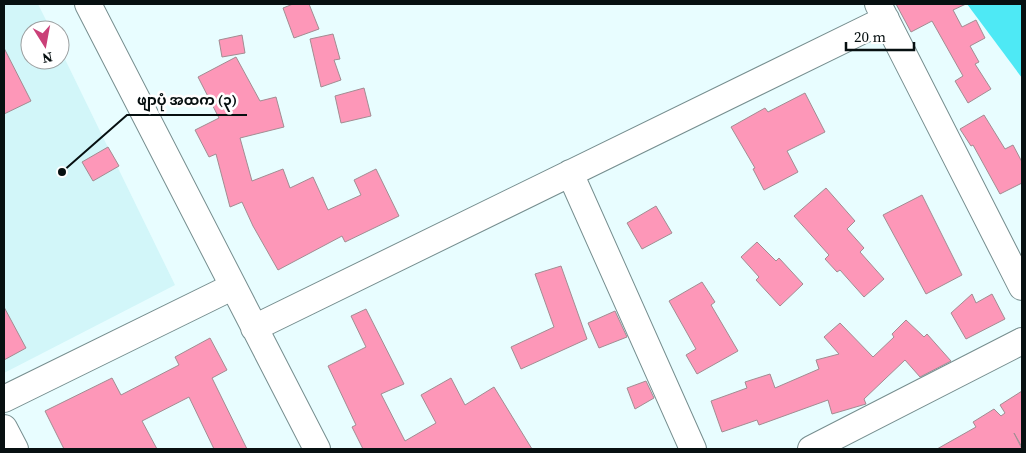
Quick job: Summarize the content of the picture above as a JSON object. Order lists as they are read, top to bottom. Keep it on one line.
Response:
{"places":["ဖျာပုံ အထက (၃)"],"scale_bar":"20 m","north":"bottom"}
